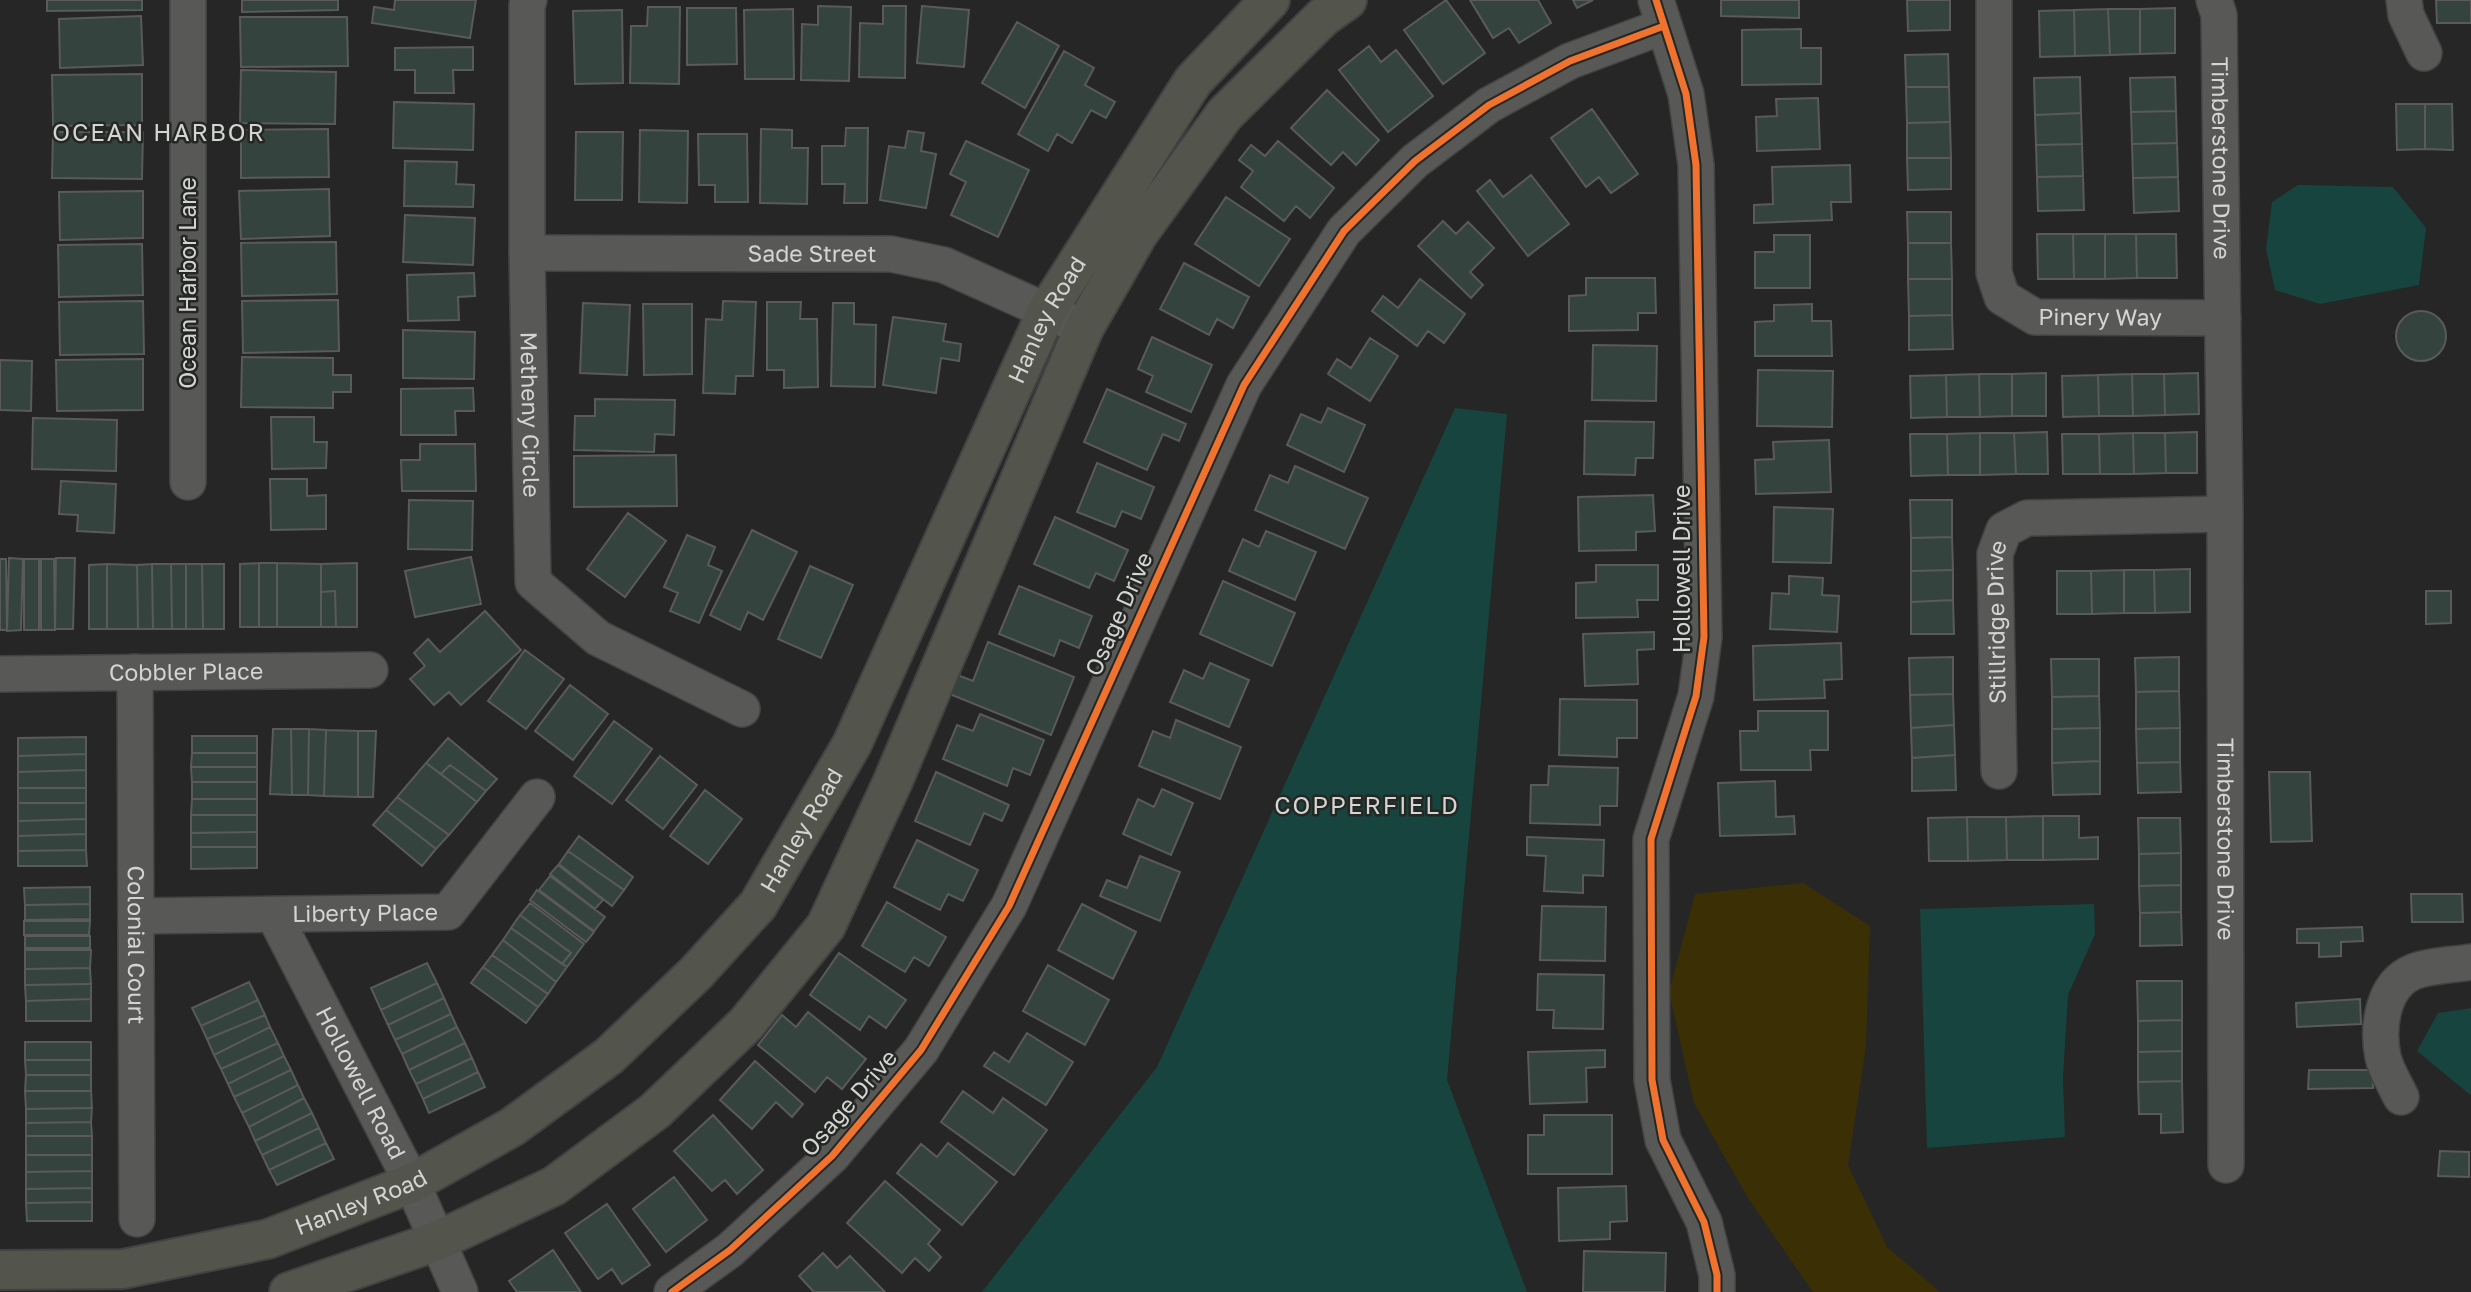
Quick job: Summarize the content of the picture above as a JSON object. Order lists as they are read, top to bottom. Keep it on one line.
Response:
{"streets":{"main road":["Hanley Road"],"street":["Timberstone Drive","Sade Street","Ocean Harbor Lane","Pinery Way","Metheny Circle","Hollowell Drive","Osage Drive","Stillridge Drive","Cobbler Place","Liberty Place","Colonial Court","Hollowell Road"]},"crossings":[["Timberstone Drive","Pinery Way"],["Timberstone Drive","Stillridge Drive"],["Sade Street","Hanley Road"],["Sade Street","Metheny Circle"],["Hanley Road","Hollowell Road"],["Hollowell Drive","Osage Drive"],["Cobbler Place","Colonial Court"],["Liberty Place","Colonial Court"],["Liberty Place","Hollowell Road"]],"districts":["OCEAN HARBOR","COPPERFIELD"]}
